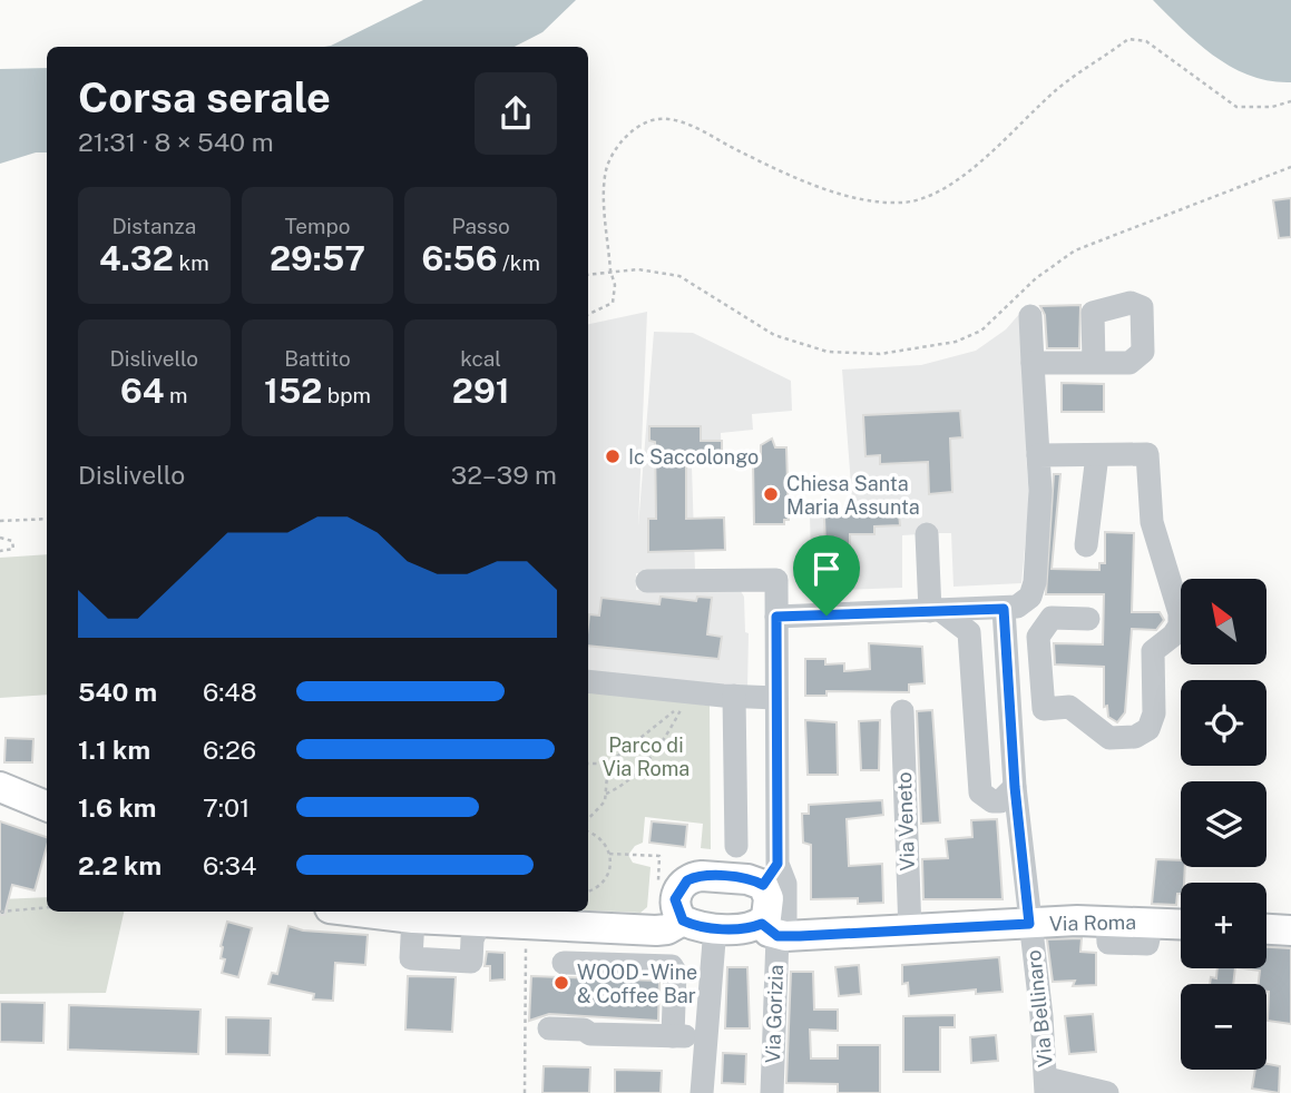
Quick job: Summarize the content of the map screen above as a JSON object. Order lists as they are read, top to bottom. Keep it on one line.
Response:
{"streets":{"main road":["Via Roma"],"street":["Via Veneto","Via Bellinaro","Via Gorizia"]},"crossings":[["Via Veneto","Via Roma"],["Via Roma","Via Bellinaro"],["Via Roma","Via Gorizia"]],"parks":["Parco di Via Roma"],"places":["Ic Saccolongo","Chiesa Santa Maria Assunta","WOOD - Wine & Coffee Bar"],"north":"top left","page":{"heading":["Corsa serale","21:31 · 8 × 540 m"],"stats":[["Distanza","4.32 km"],["Tempo","29:57"],["Passo","6:56 /km"],["Dislivello","64 m"],["Battito","152 bpm"],["kcal","291"]],"chart":["Dislivello","32–39 m"],"map_buttons":["+","−"],"list":[{"name":"540 m","note":"6:48"},{"name":"1.1 km","note":"6:26"},{"name":"1.6 km","note":"7:01"},{"name":"2.2 km","note":"6:34"}]}}
